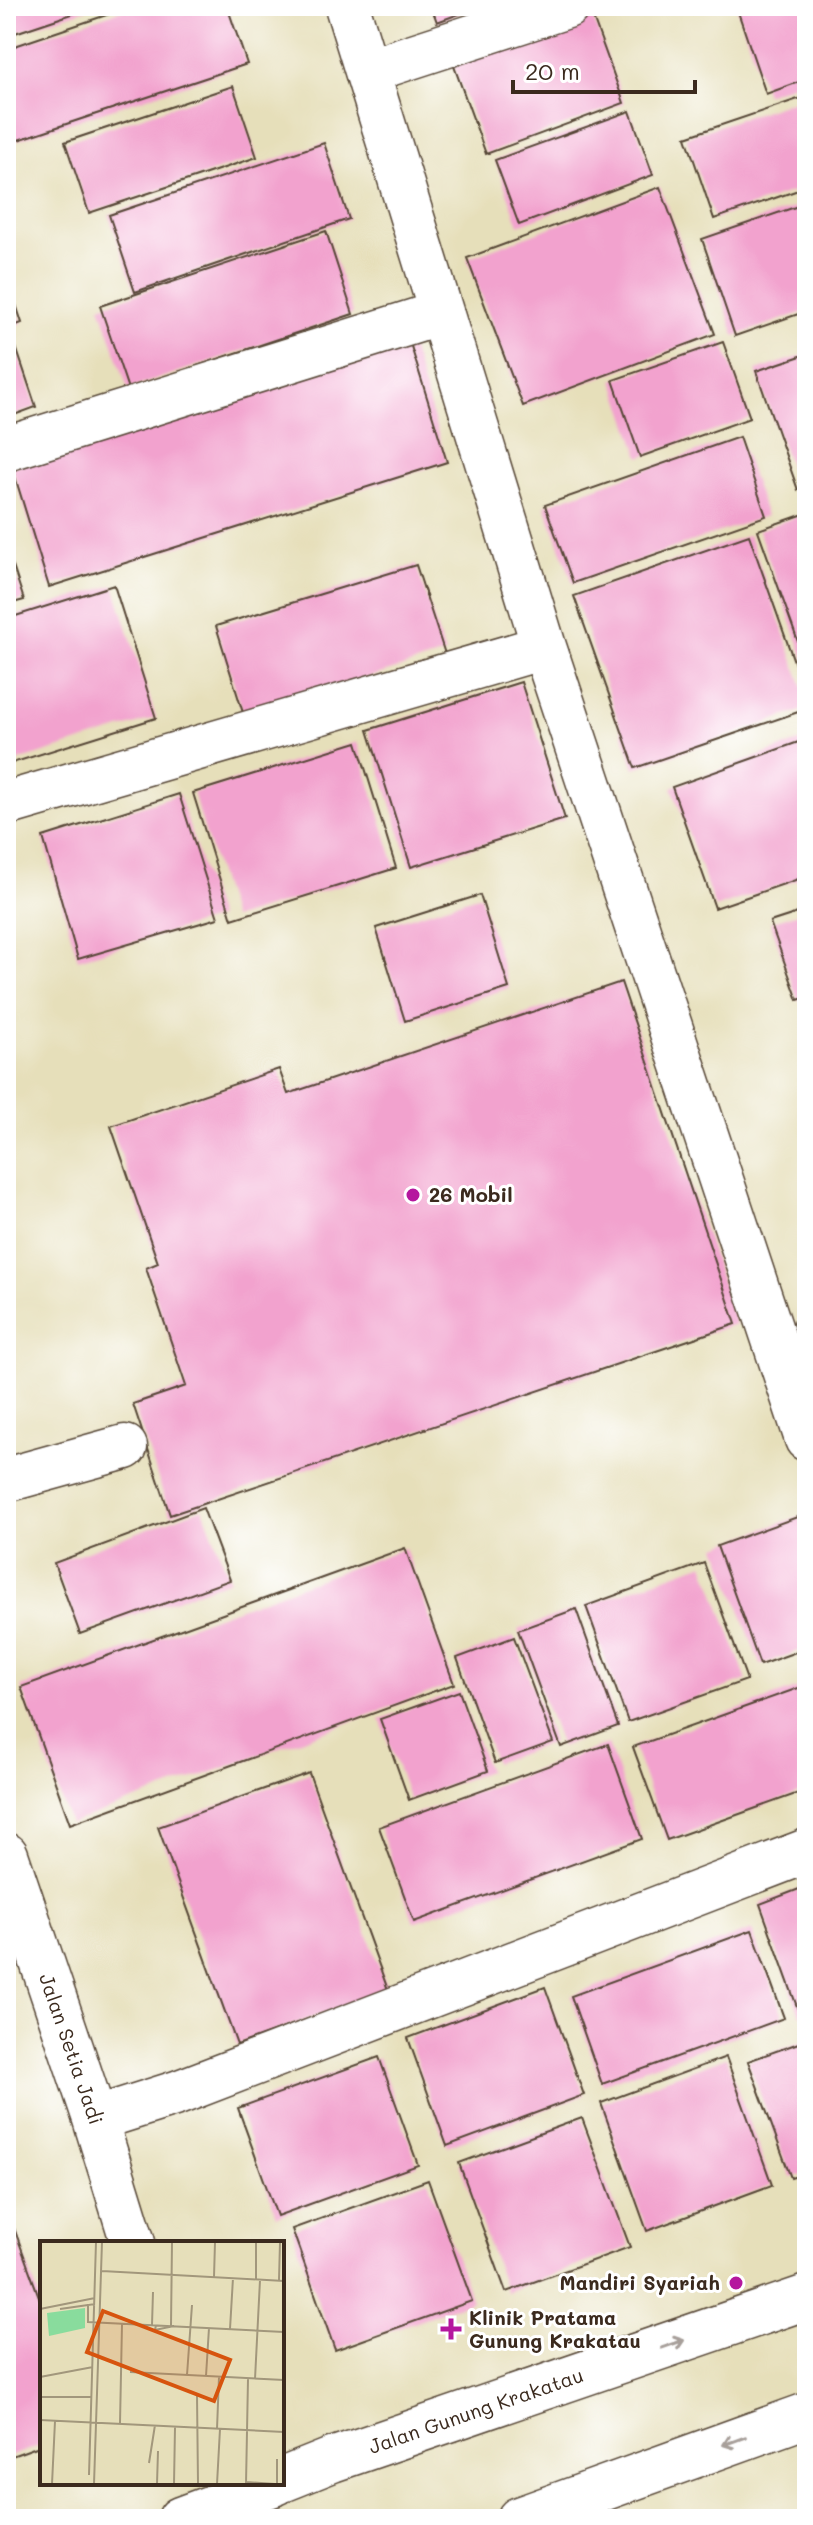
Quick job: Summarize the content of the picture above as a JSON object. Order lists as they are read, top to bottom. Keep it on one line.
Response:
{"streets":{"street":["Jalan Setia Jadi","Jalan Gunung Krakatau"]},"places":{"other":["26 Mobil","Mandiri Syariah"],"health":["Klinik Pratama Gunung Krakatau"]},"scale_bar":"20 m"}
